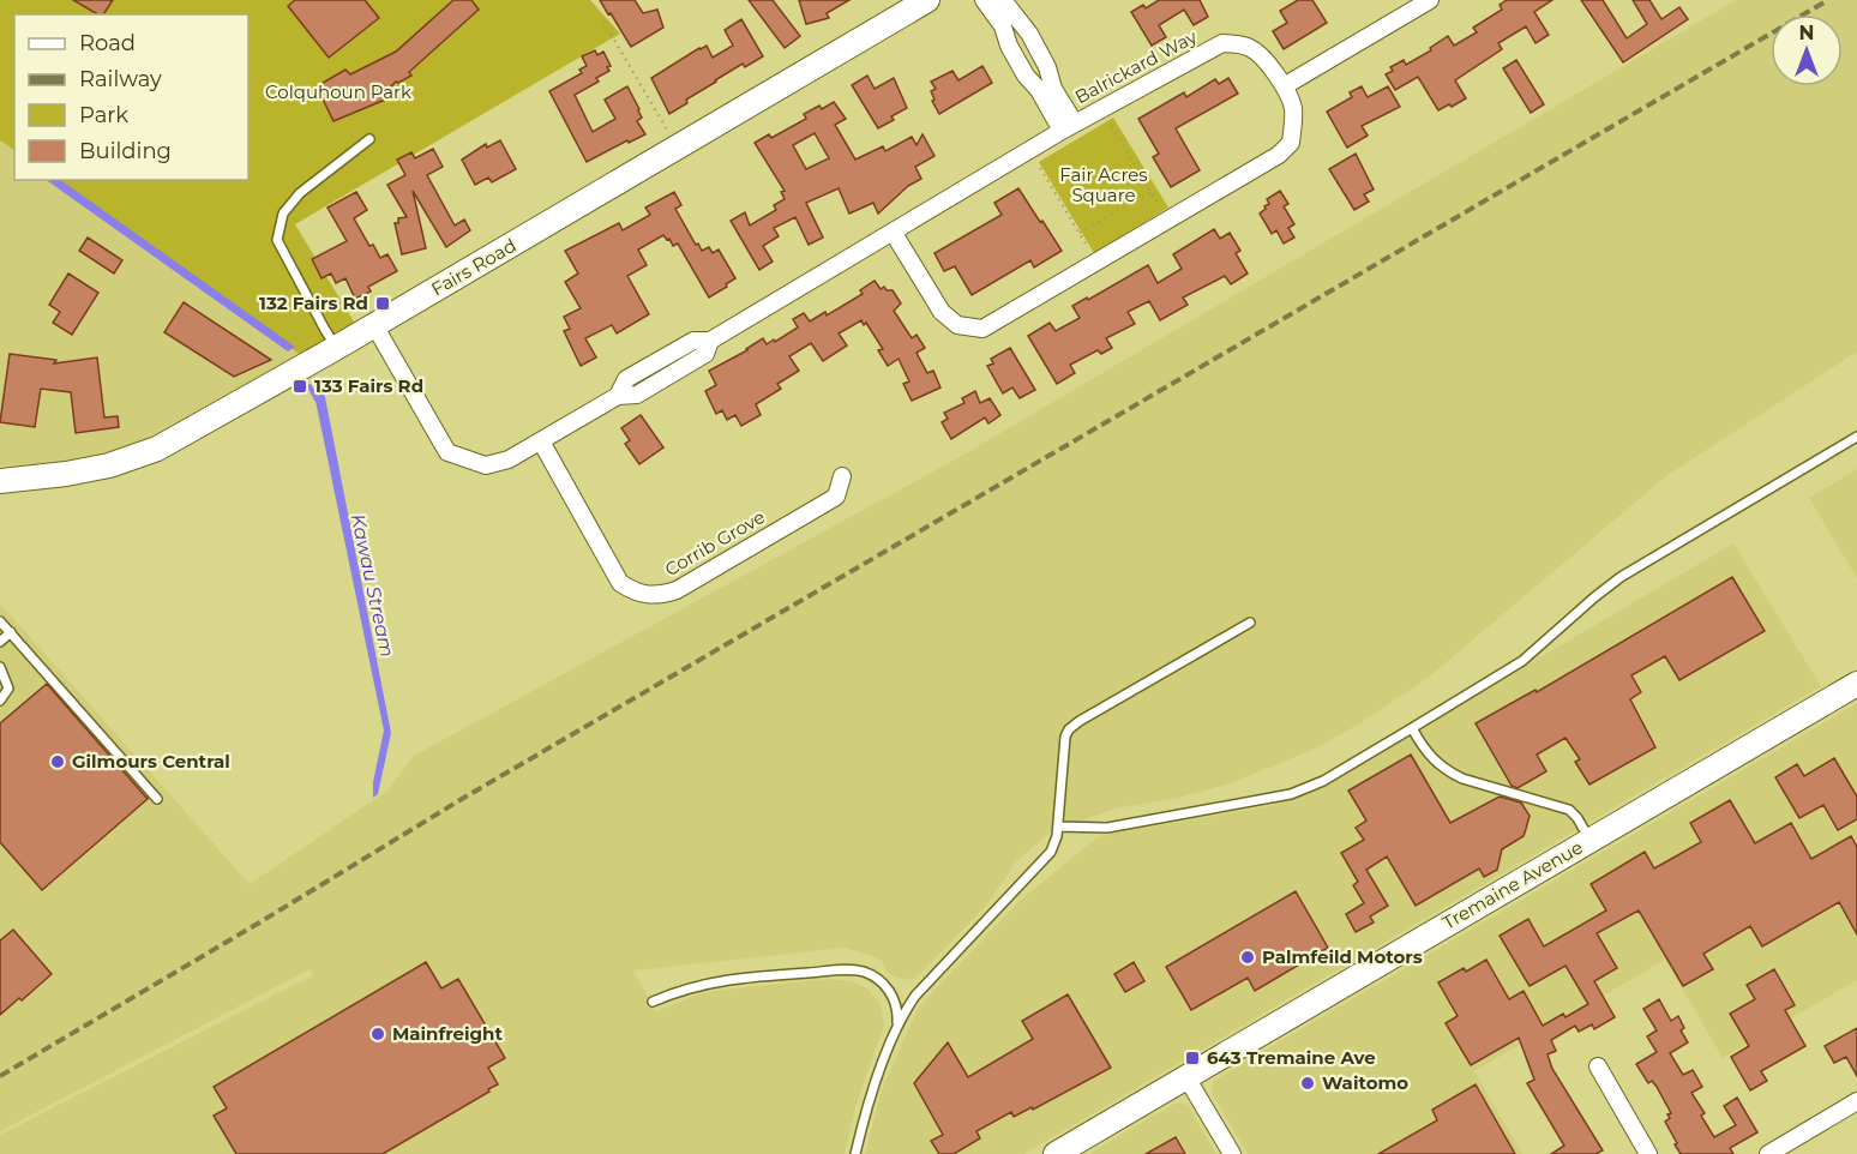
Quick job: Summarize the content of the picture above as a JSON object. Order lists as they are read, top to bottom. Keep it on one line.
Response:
{"streets":{"street":["Balrickard Way","Fairs Road","Corrib Grove","Tremaine Avenue"]},"crossings":[["Balrickard Way","Fairs Road"],["Balrickard Way","Corrib Grove"]],"water":["Kawau Stream"],"parks":["Colquhoun Park","Fair Acres Square"],"places":{"transit":["132 Fairs Rd","133 Fairs Rd","643 Tremaine Ave"],"other":["Gilmours Central","Palmfeild Motors","Mainfreight","Waitomo"]},"legend":["Road","Railway","Park","Building"],"north":"top"}
